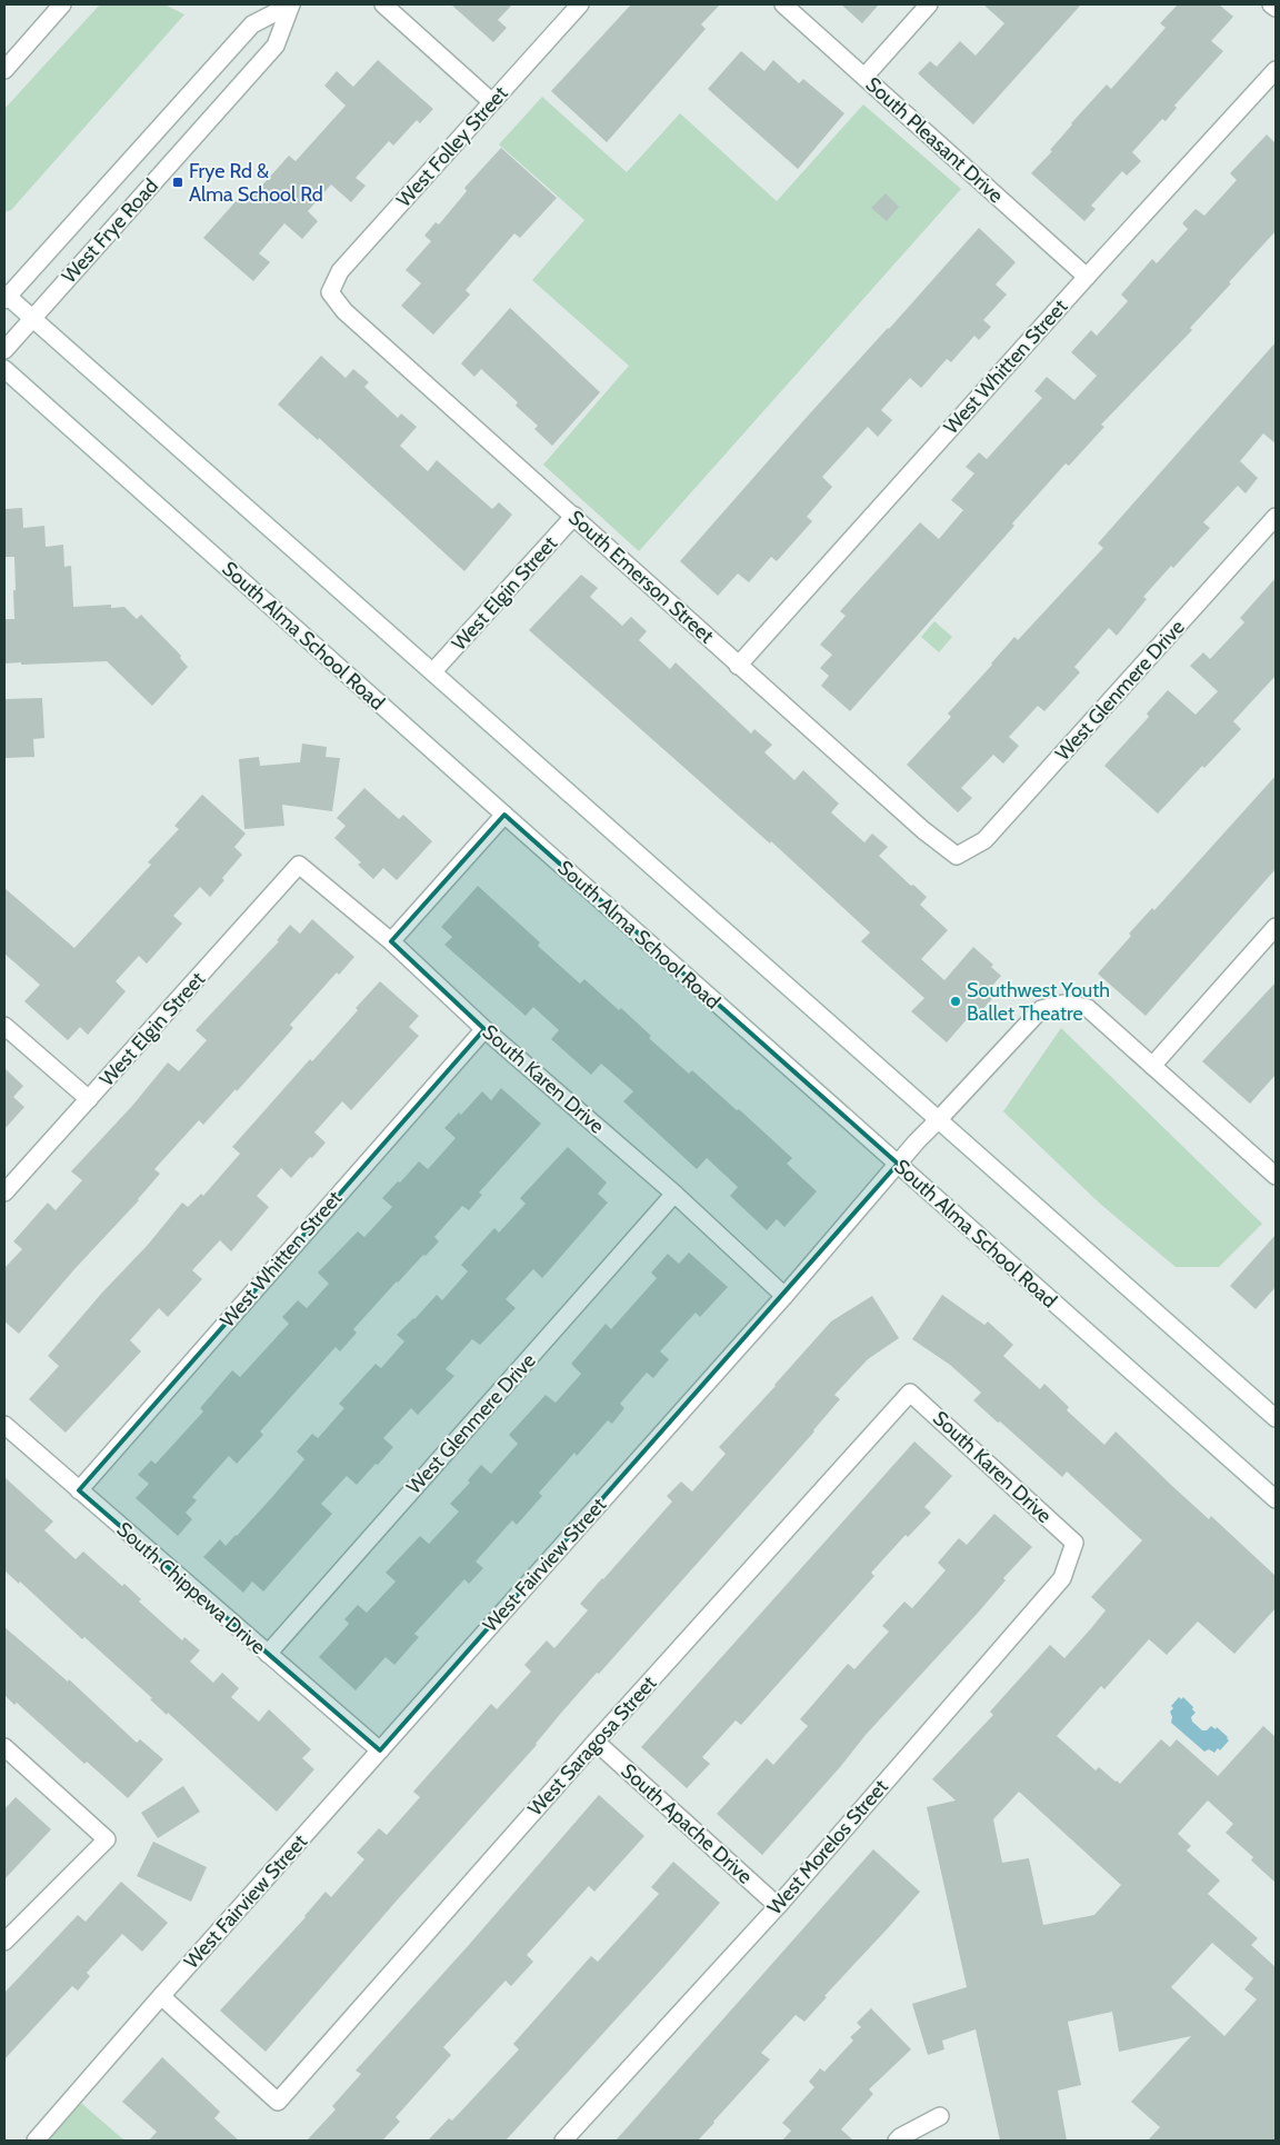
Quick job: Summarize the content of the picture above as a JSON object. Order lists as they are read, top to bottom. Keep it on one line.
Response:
{"streets":{"street":["South Pleasant Drive","West Folley Street","West Frye Road","West Whitten Street","South Emerson Street","West Elgin Street","South Alma School Road","West Glenmere Drive","South Karen Drive","West Fairview Street","South Chippewa Drive","West Saragosa Street","South Apache Drive","West Morelos Street"]},"crossings":[["South Pleasant Drive","West Whitten Street"],["West Folley Street","South Emerson Street"],["West Whitten Street","South Emerson Street"],["West Whitten Street","South Karen Drive"],["West Whitten Street","South Chippewa Drive"],["South Emerson Street","West Elgin Street"],["South Emerson Street","West Glenmere Drive"],["West Elgin Street","South Karen Drive"],["South Alma School Road","West Fairview Street"],["West Glenmere Drive","South Karen Drive"],["West Glenmere Drive","South Chippewa Drive"],["South Karen Drive","West Fairview Street"],["South Karen Drive","West Saragosa Street"],["South Karen Drive","West Morelos Street"],["West Fairview Street","South Chippewa Drive"],["West Fairview Street","West Saragosa Street"],["West Saragosa Street","South Apache Drive"],["South Apache Drive","West Morelos Street"]],"places":{"transit":["Frye Rd & Alma School Rd"],"other":["Southwest Youth Ballet Theatre"]}}
